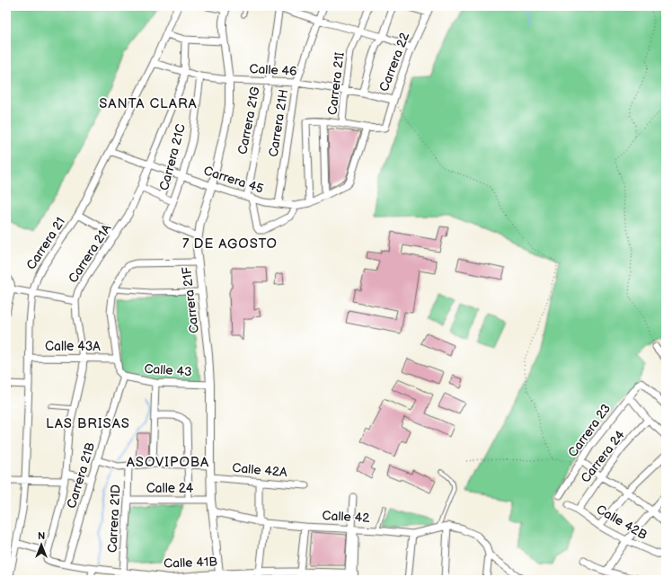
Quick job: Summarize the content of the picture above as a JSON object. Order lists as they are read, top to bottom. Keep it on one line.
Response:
{"streets":{"street":["Carrera 22","Calle 46","Carrera 21I","Carrera 21G","Carrera 21H","Carrera 21C","Carrera 45","Carrera 21","Carrera 21A","Carrera 21F","Calle 43A","Calle 43","Carrera 23","Carrera 24","Calle 42A","Carrera 21B","Calle 24","Calle 42","Carrera 21D","Calle 42B","Calle 41B"]},"crossings":[["Carrera 22","Calle 46"],["Carrera 22","Carrera 45"],["Calle 46","Carrera 21I"],["Calle 46","Carrera 21G"],["Calle 46","Carrera 21H"],["Calle 46","Carrera 21C"],["Calle 46","Carrera 21"],["Calle 46","Carrera 21A"],["Calle 46","Carrera 21F"],["Carrera 21I","Carrera 45"],["Carrera 21G","Carrera 45"],["Carrera 21H","Carrera 45"],["Carrera 21C","Carrera 45"],["Carrera 21C","Carrera 21F"],["Carrera 45","Carrera 21"],["Carrera 45","Carrera 21A"],["Carrera 45","Carrera 21F"],["Carrera 21","Calle 43A"],["Carrera 21A","Calle 43A"],["Carrera 21A","Calle 41B"],["Carrera 21F","Calle 43"],["Carrera 21F","Calle 42A"],["Carrera 21F","Calle 24"],["Carrera 21F","Calle 42"],["Carrera 21F","Calle 41B"],["Calle 43","Carrera 21B"],["Carrera 24","Calle 42B"],["Carrera 21B","Calle 41B"],["Calle 24","Carrera 21D"],["Carrera 21D","Calle 41B"]],"districts":["SANTA CLARA","7 DE AGOSTO","LAS BRISAS","ASOVIPOBA"],"north":"top"}
